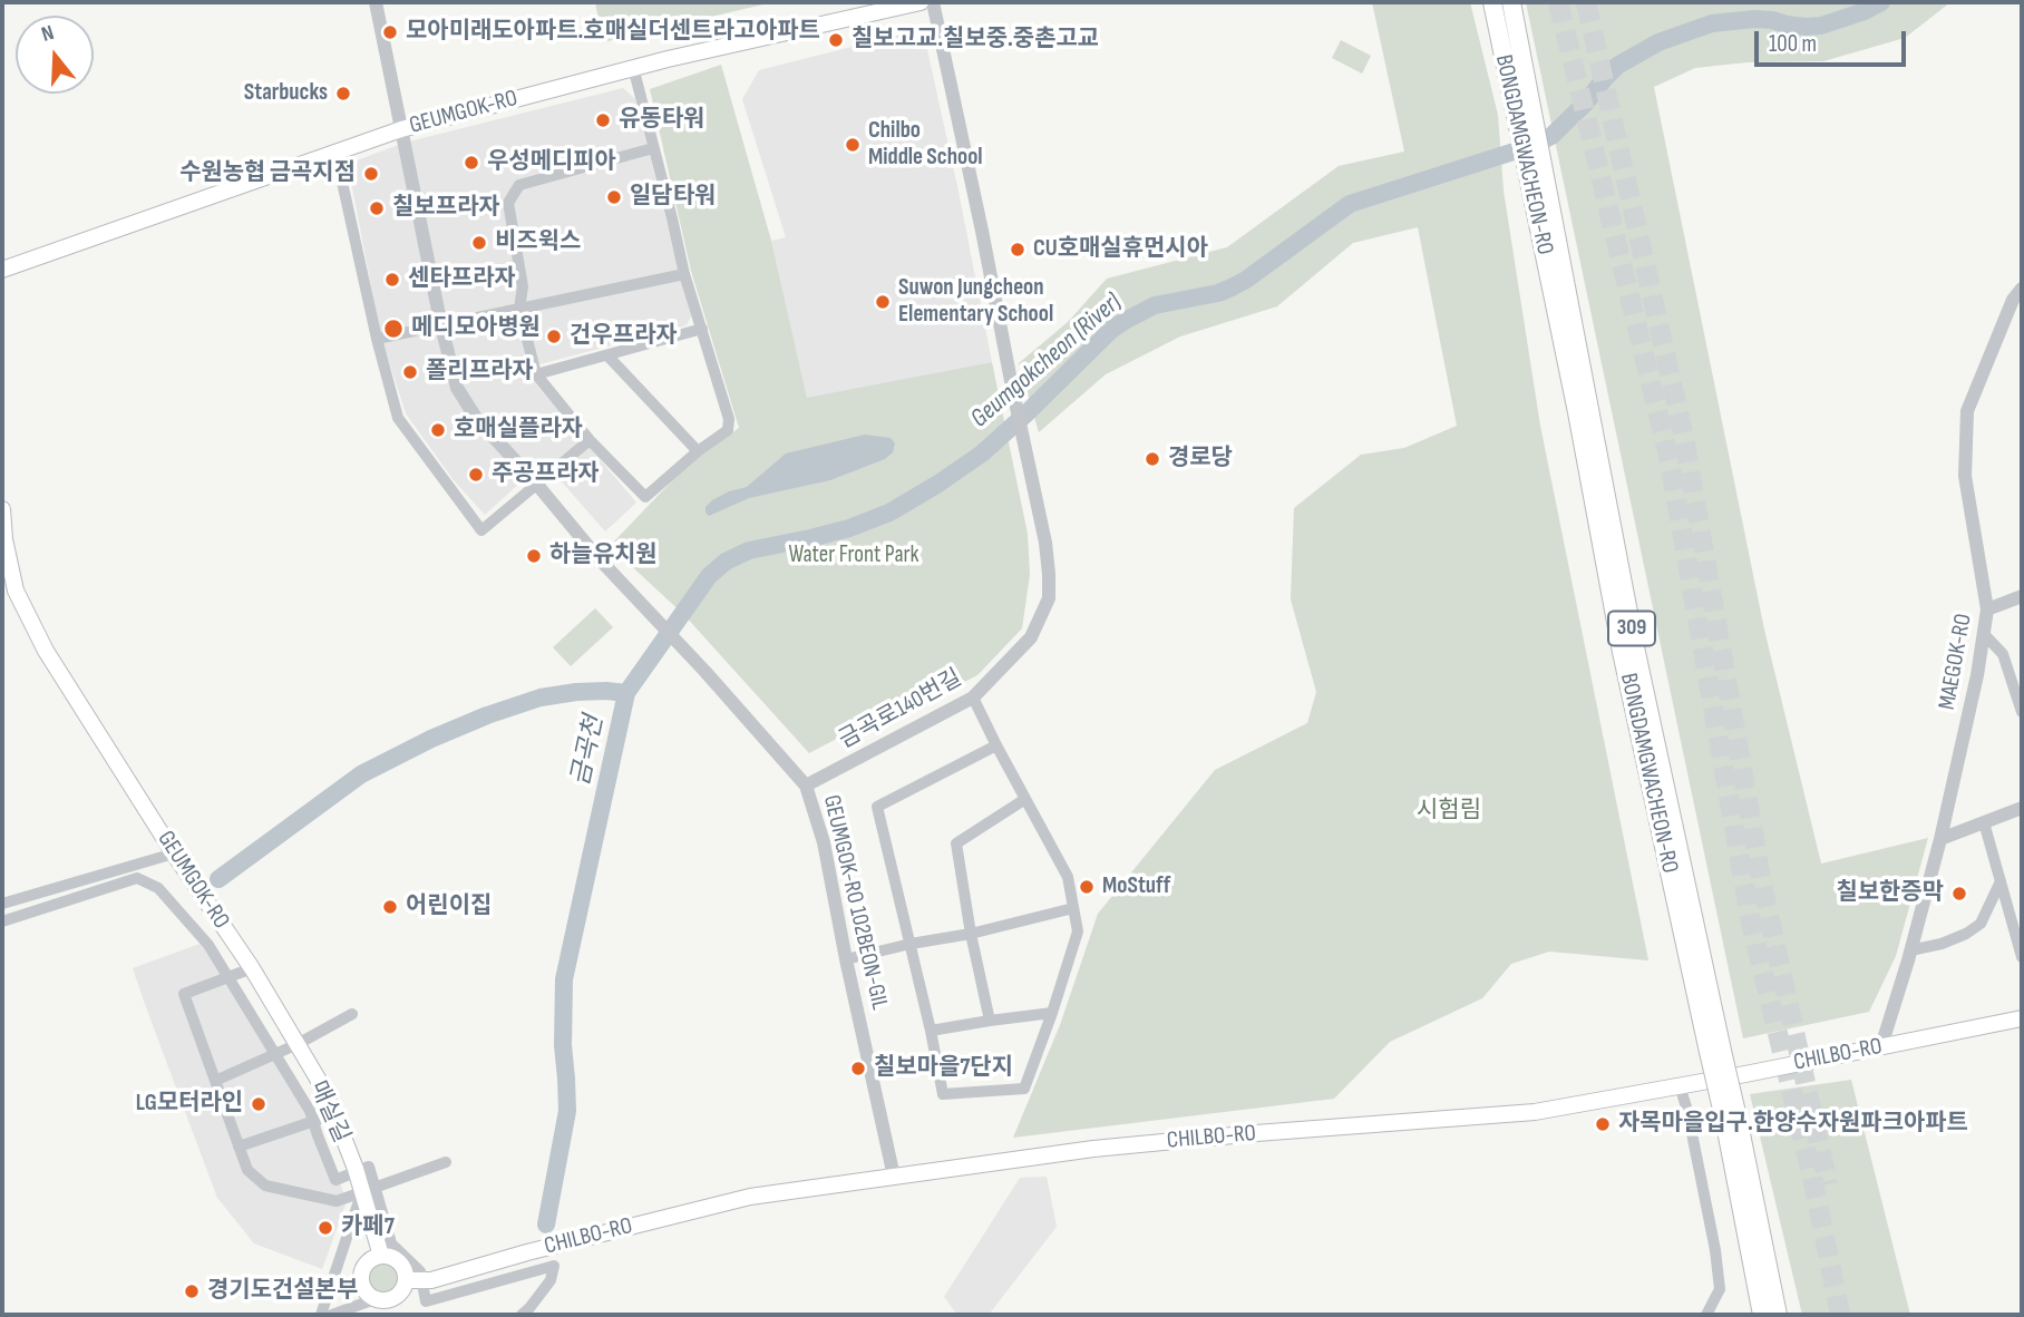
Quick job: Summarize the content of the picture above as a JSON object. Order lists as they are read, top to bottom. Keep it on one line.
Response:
{"streets":{"highway":["BONGDAMGWACHEON-RO","309"],"main road":["GEUMGOK-RO","CHILBO-RO"],"street":["MAEGOK-RO","금곡로140번길","GEUMGOK-RO 102BEON-GIL","매실길"]},"crossings":[["GEUMGOK-RO","CHILBO-RO"],["GEUMGOK-RO","매실길"],["MAEGOK-RO","CHILBO-RO"],["금곡로140번길","GEUMGOK-RO 102BEON-GIL"],["GEUMGOK-RO 102BEON-GIL","CHILBO-RO"]],"water":["Geumgokcheon (River)","금곡천"],"parks":["Water Front Park","시험림"],"places":["모아미래도아파트.호매실더센트라고아파트","칠보고교.칠보중.중촌고교","Starbucks","유동타워","Chilbo Middle School","우성메디피아","수원농협 금곡지점","일담타워","칠보프라자","비즈윅스","CU호매실휴먼시아","센타프라자","Suwon Jungcheon Elementary School","메디모아병원","건우프라자","폴리프라자","호매실플라자","경로당","주공프라자","하늘유치원","MoStuff","칠보한증막","어린이집","칠보마을7단지","LG모터라인","자목마을입구.한양수자원파크아파트","카페7","경기도건설본부"],"scale_bar":"100 m","north":"top"}
